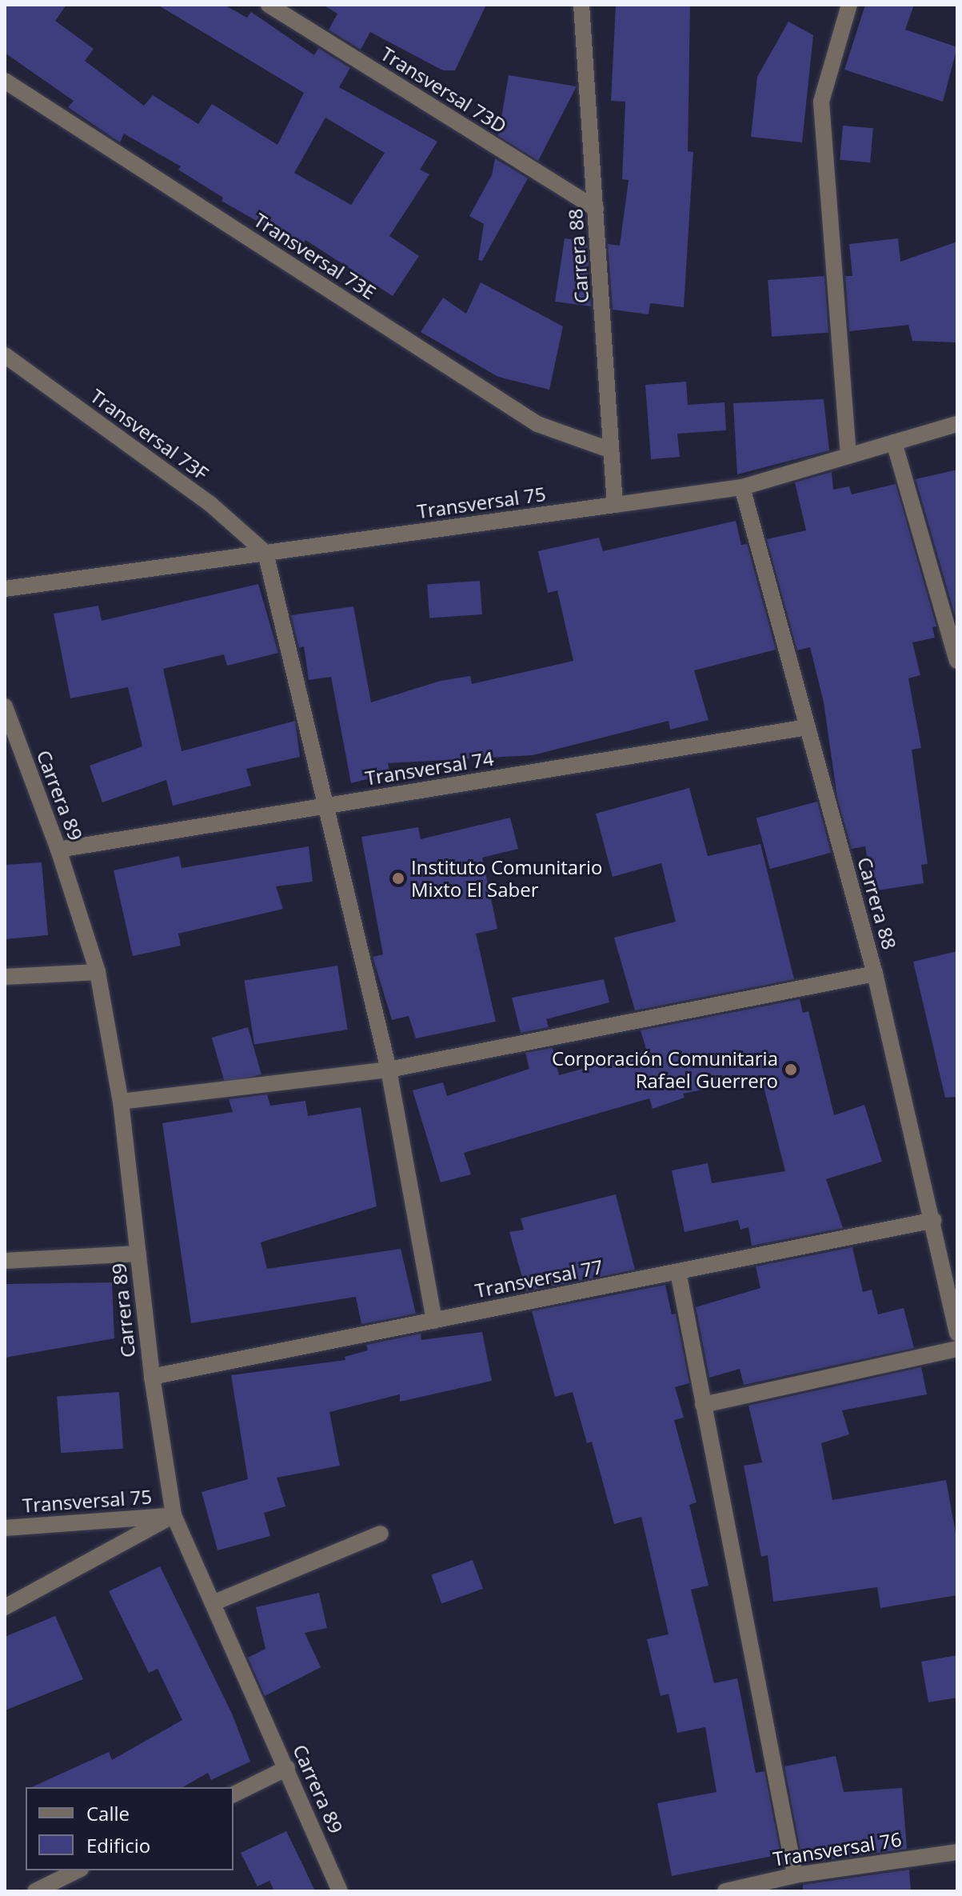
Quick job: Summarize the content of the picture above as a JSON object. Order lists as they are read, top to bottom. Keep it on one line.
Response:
{"streets":{"street":["Transversal 73D","Transversal 73E","Carrera 88","Transversal 73F","Transversal 75","Transversal 74","Carrera 89","Transversal 77","Transversal 76"]},"crossings":[["Transversal 73D","Carrera 88"],["Transversal 73E","Carrera 88"],["Carrera 88","Transversal 75"],["Carrera 88","Transversal 74"],["Carrera 88","Transversal 77"],["Transversal 73F","Transversal 75"],["Transversal 75","Carrera 89"],["Transversal 74","Carrera 89"],["Carrera 89","Transversal 77"]],"places":["Instituto Comunitario Mixto El Saber","Corporación Comunitaria Rafael Guerrero"],"legend":["Calle","Edificio"]}
